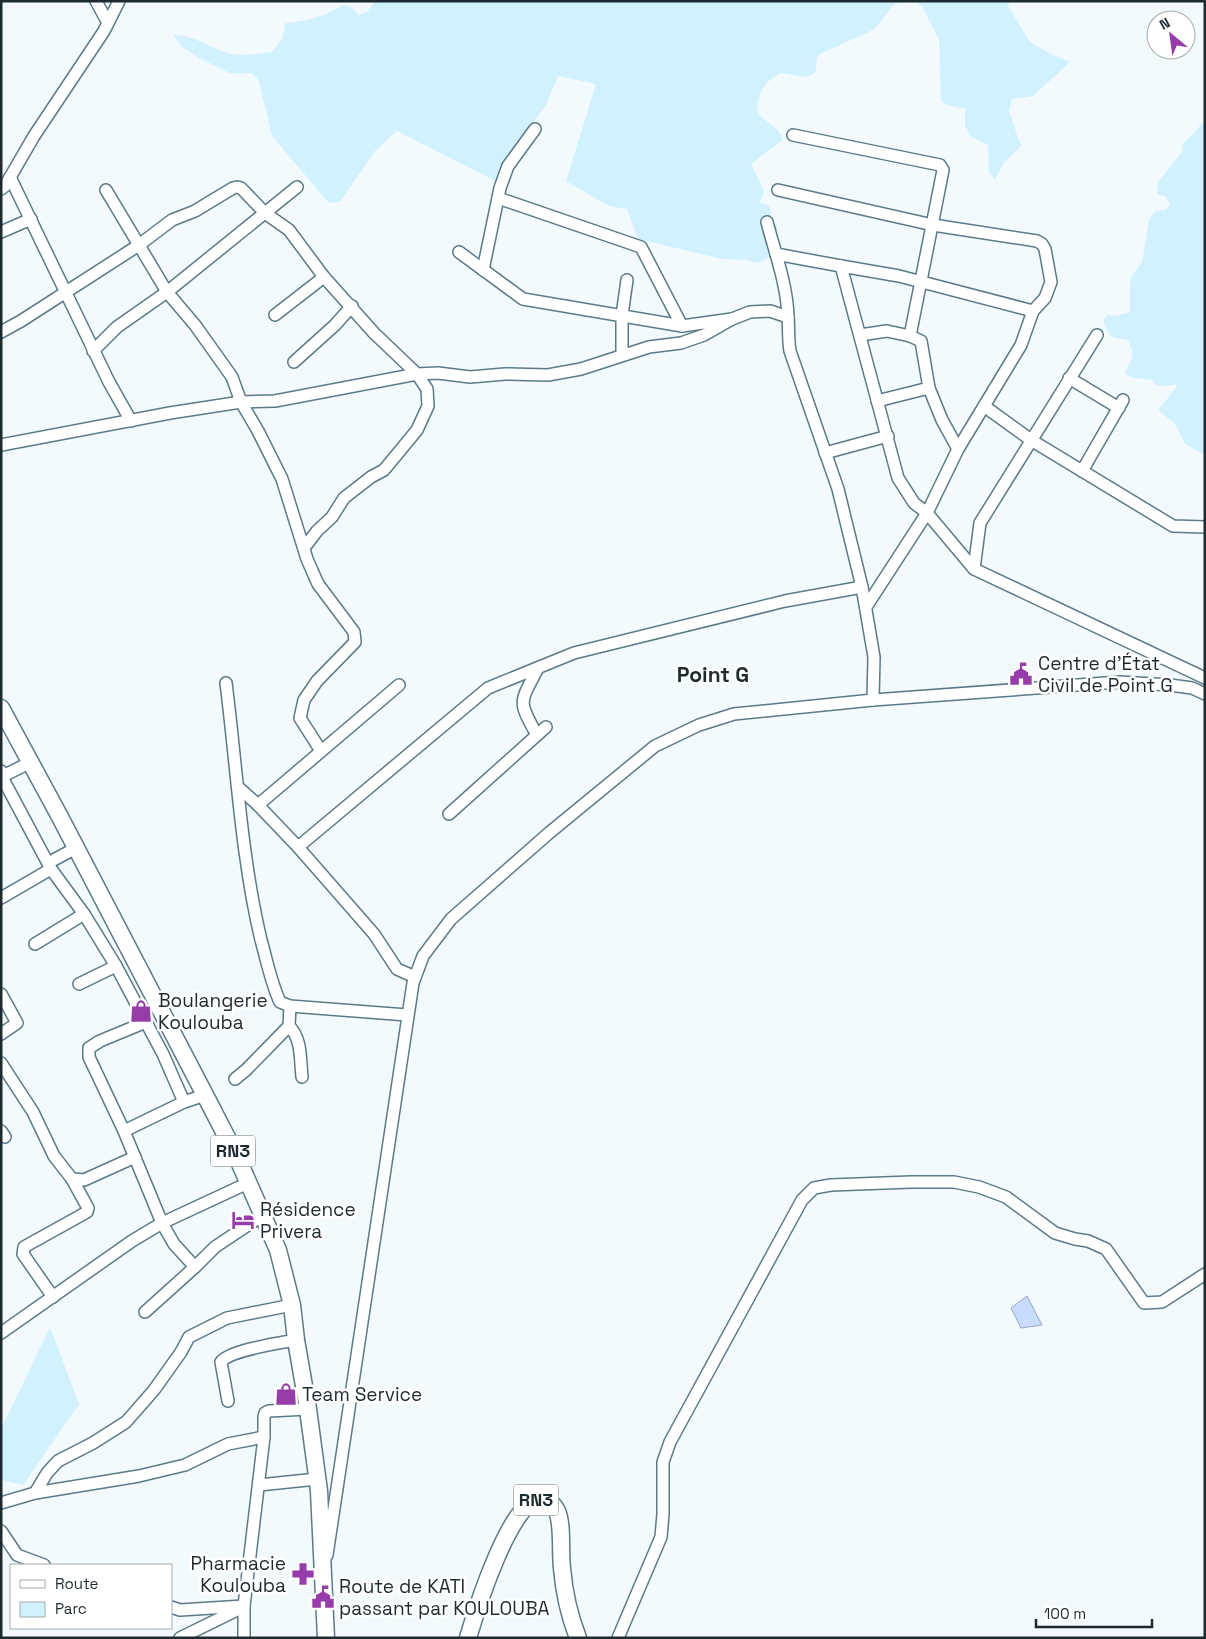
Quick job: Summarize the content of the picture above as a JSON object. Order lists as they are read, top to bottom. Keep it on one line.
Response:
{"streets":{"highway":["RN3"]},"districts":["Point G"],"places":{"public building":["Centre d'État Civil de Point G","Route de KATI passant par KOULOUBA"],"shop":["Boulangerie Koulouba","Team Service"],"hotel":["Résidence Privera"],"pharmacy":["Pharmacie Koulouba"]},"legend":["Route","Parc"],"scale_bar":"100 m","north":"top left"}
